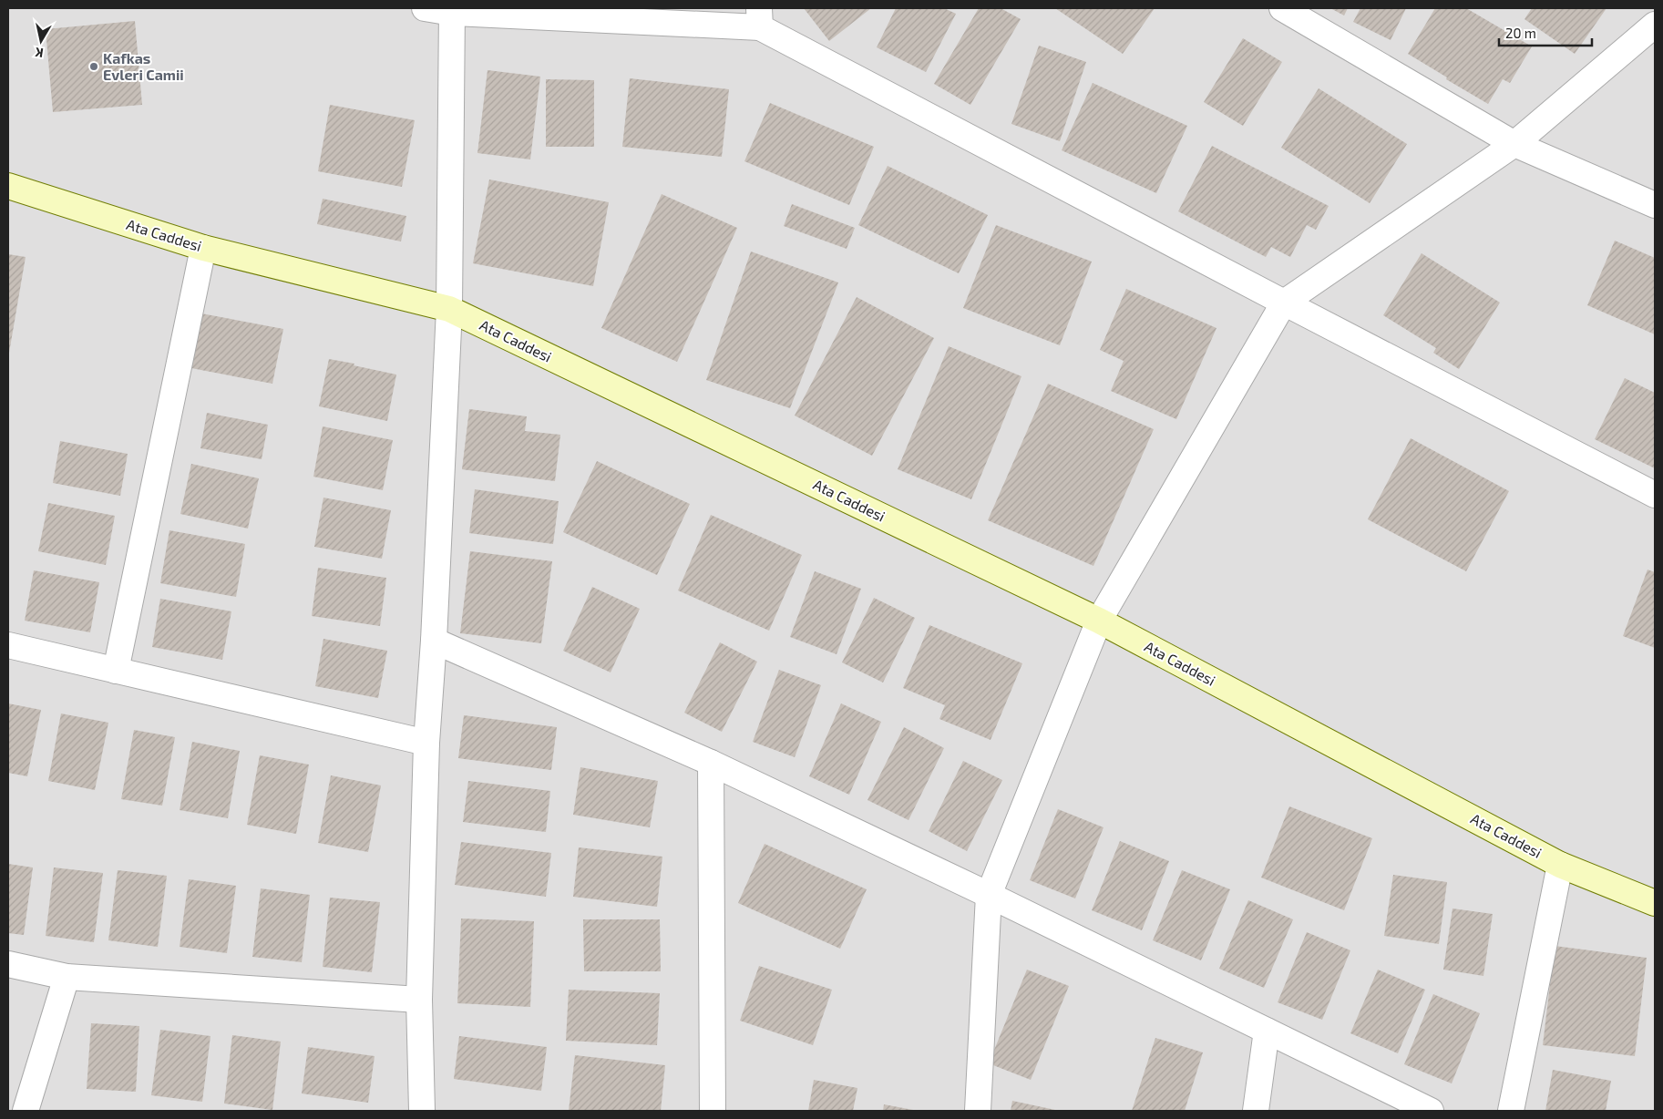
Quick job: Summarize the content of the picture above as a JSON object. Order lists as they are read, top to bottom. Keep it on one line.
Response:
{"streets":{"street":["Ata Caddesi"]},"places":["Kafkas Evleri Camii"],"scale_bar":"20 m","north":"bottom"}
